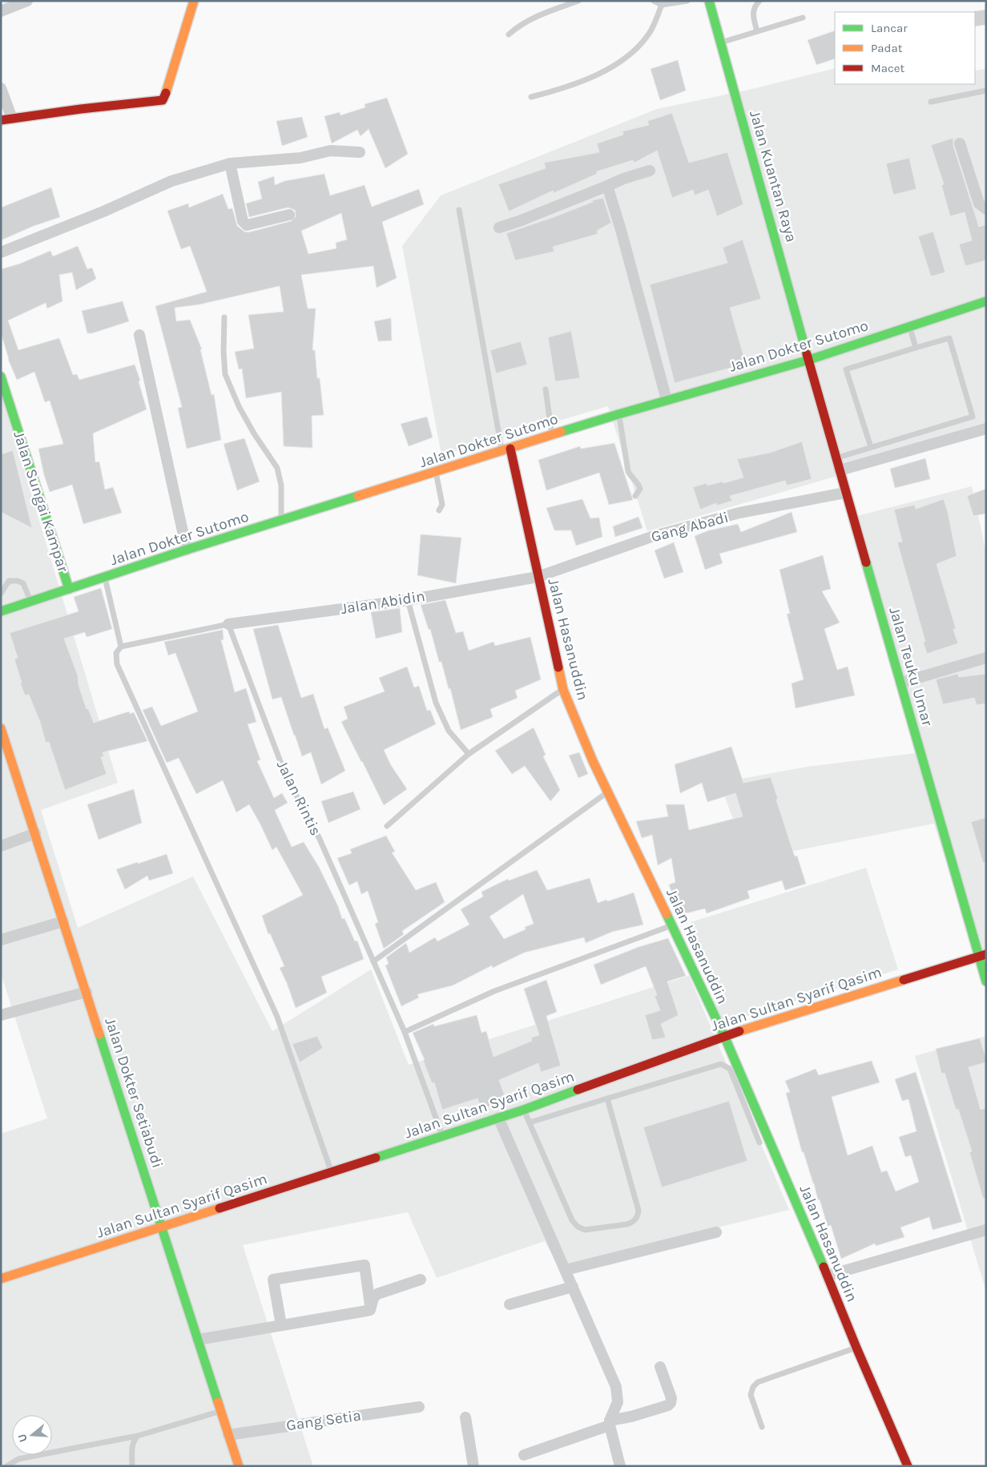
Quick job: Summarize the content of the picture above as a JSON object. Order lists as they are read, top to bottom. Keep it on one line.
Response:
{"streets":{"main road":["Jalan Kuantan Raya","Jalan Dokter Sutomo","Jalan Sungai Kampar","Jalan Hasanuddin","Jalan Teuku Umar","Jalan Sultan Syarif Qasim","Jalan Dokter Setiabudi"],"street":["Gang Abadi","Jalan Abidin","Gang Setia"],"lane":["Jalan Rintis"]},"crossings":[["Jalan Kuantan Raya","Jalan Dokter Sutomo"],["Jalan Kuantan Raya","Jalan Teuku Umar"],["Jalan Dokter Sutomo","Jalan Sungai Kampar"],["Jalan Dokter Sutomo","Jalan Hasanuddin"],["Jalan Dokter Sutomo","Jalan Teuku Umar"],["Gang Abadi","Jalan Abidin"],["Gang Abadi","Jalan Hasanuddin"],["Gang Abadi","Jalan Teuku Umar"],["Jalan Abidin","Jalan Hasanuddin"],["Jalan Abidin","Jalan Rintis"],["Jalan Hasanuddin","Jalan Sultan Syarif Qasim"],["Jalan Teuku Umar","Jalan Sultan Syarif Qasim"],["Jalan Rintis","Jalan Sultan Syarif Qasim"],["Jalan Sultan Syarif Qasim","Jalan Dokter Setiabudi"],["Jalan Dokter Setiabudi","Gang Setia"]],"legend":["Lancar","Padat","Macet"],"north":"left"}
